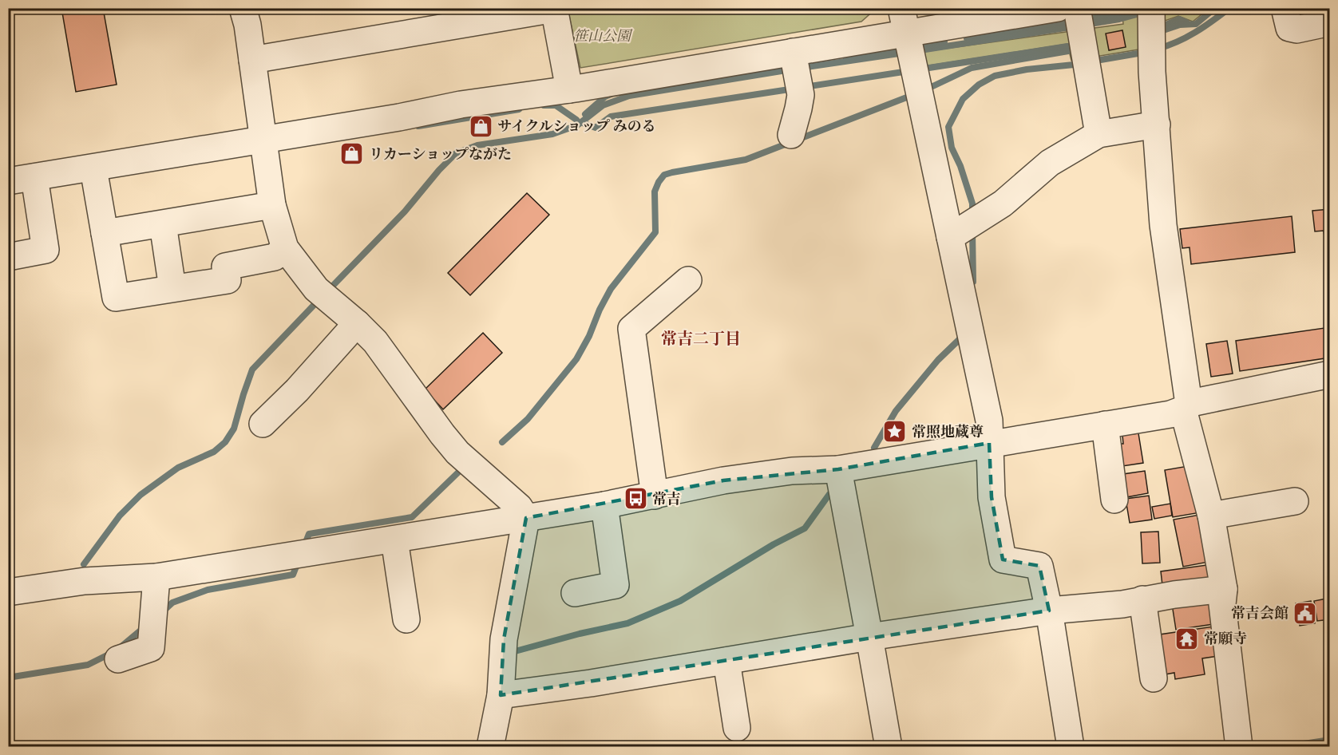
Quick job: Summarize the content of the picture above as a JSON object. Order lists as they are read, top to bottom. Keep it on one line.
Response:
{"districts":["常吉二丁目"],"parks":["笹山公園"],"places":{"shop":["サイクルショップ みのる","リカーショップながた"],"place":["常照地蔵尊"],"bus stop":["常吉"],"public building":["常吉会館"],"temple":["常願寺"]}}
